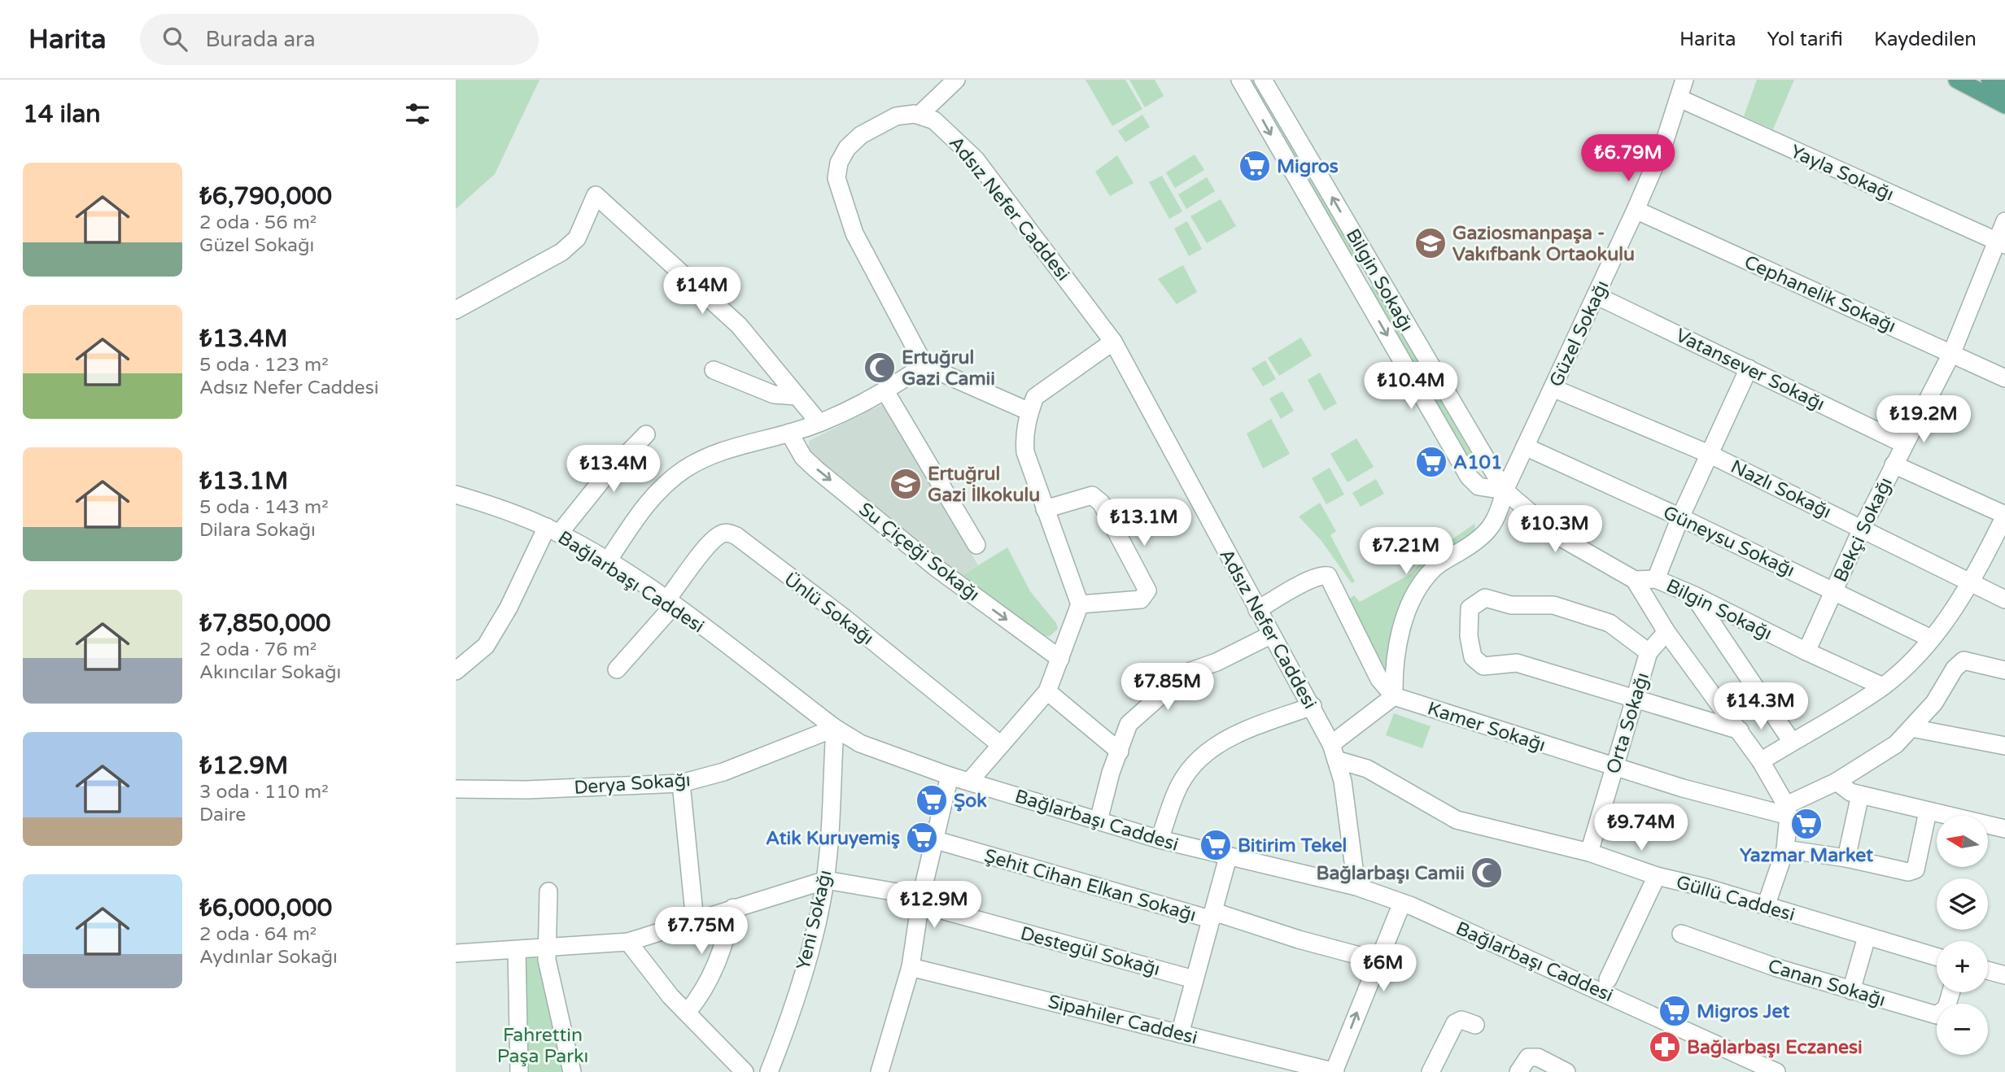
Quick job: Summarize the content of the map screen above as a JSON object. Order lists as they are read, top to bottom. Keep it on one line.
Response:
{"streets":{"street":["Yayla Sokağı","Adsız Nefer Caddesi","Bilgin Sokağı","Cephanelik Sokağı","Güzel Sokağı","Vatansever Sokağı","Nazlı Sokağı","Bekçi Sokağı","Güneysu Sokağı","Su Çiçeği Sokağı","Bağlarbaşı Caddesi","Ünlü Sokağı","Orta Sokağı","Kamer Sokağı","Derya Sokağı","Şehit Cihan Elkan Sokağı","Güllü Caddesi","Yeni Sokağı","Destegül Sokağı","Canan Sokağı","Sipahiler Caddesi"]},"crossings":[["Yayla Sokağı","Güzel Sokağı"],["Yayla Sokağı","Bekçi Sokağı"],["Adsız Nefer Caddesi","Bağlarbaşı Caddesi"],["Adsız Nefer Caddesi","Güllü Caddesi"],["Bilgin Sokağı","Güzel Sokağı"],["Bilgin Sokağı","Bekçi Sokağı"],["Cephanelik Sokağı","Güzel Sokağı"],["Cephanelik Sokağı","Bekçi Sokağı"],["Güzel Sokağı","Vatansever Sokağı"],["Güzel Sokağı","Nazlı Sokağı"],["Güzel Sokağı","Güneysu Sokağı"],["Güzel Sokağı","Kamer Sokağı"],["Vatansever Sokağı","Bekçi Sokağı"],["Nazlı Sokağı","Bekçi Sokağı"],["Bekçi Sokağı","Güneysu Sokağı"],["Bağlarbaşı Caddesi","Ünlü Sokağı"],["Bağlarbaşı Caddesi","Derya Sokağı"],["Bağlarbaşı Caddesi","Yeni Sokağı"],["Orta Sokağı","Kamer Sokağı"],["Orta Sokağı","Güllü Caddesi"],["Derya Sokağı","Yeni Sokağı"],["Yeni Sokağı","Destegül Sokağı"]],"parks":["Fahrettin Paşa Parkı"],"places":{"supermarket":["Migros","A101","Şok","Yazmar Market","Atik Kuruyemiş","Bitirim Tekel","Migros Jet"],"school or university":["Gaziosmanpaşa - Vakıfbank Ortaokulu","Ertuğrul Gazi İlkokulu"],"mosque":["Ertuğrul Gazi Camii","Bağlarbaşı Camii"],"pharmacy":["Bağlarbaşı Eczanesi"]},"north":"left","page":{"header":"Harita","search":"Burada ara","nav":["Harita","Yol tarifi","Kaydedilen"],"heading":"14 ilan","price":["₺6.79M","₺14M","₺10.4M","₺19.2M","₺13.4M","₺13.1M","₺10.3M","₺7.21M","₺7.85M","₺14.3M","₺9.74M","₺12.9M","₺7.75M","₺6M"],"list":[{"name":"₺6,790,000","note":"2 oda · 56 m² · Güzel Sokağı"},{"name":"₺13.4M","note":"5 oda · 123 m² · Adsız Nefer Caddesi"},{"name":"₺13.1M","note":"5 oda · 143 m² · Dilara Sokağı"},{"name":"₺7,850,000","note":"2 oda · 76 m² · Akıncılar Sokağı"},{"name":"₺12.9M","note":"3 oda · 110 m² · Daire"},{"name":"₺6,000,000","note":"2 oda · 64 m² · Aydınlar Sokağı"}],"map_buttons":["+","−"]}}
